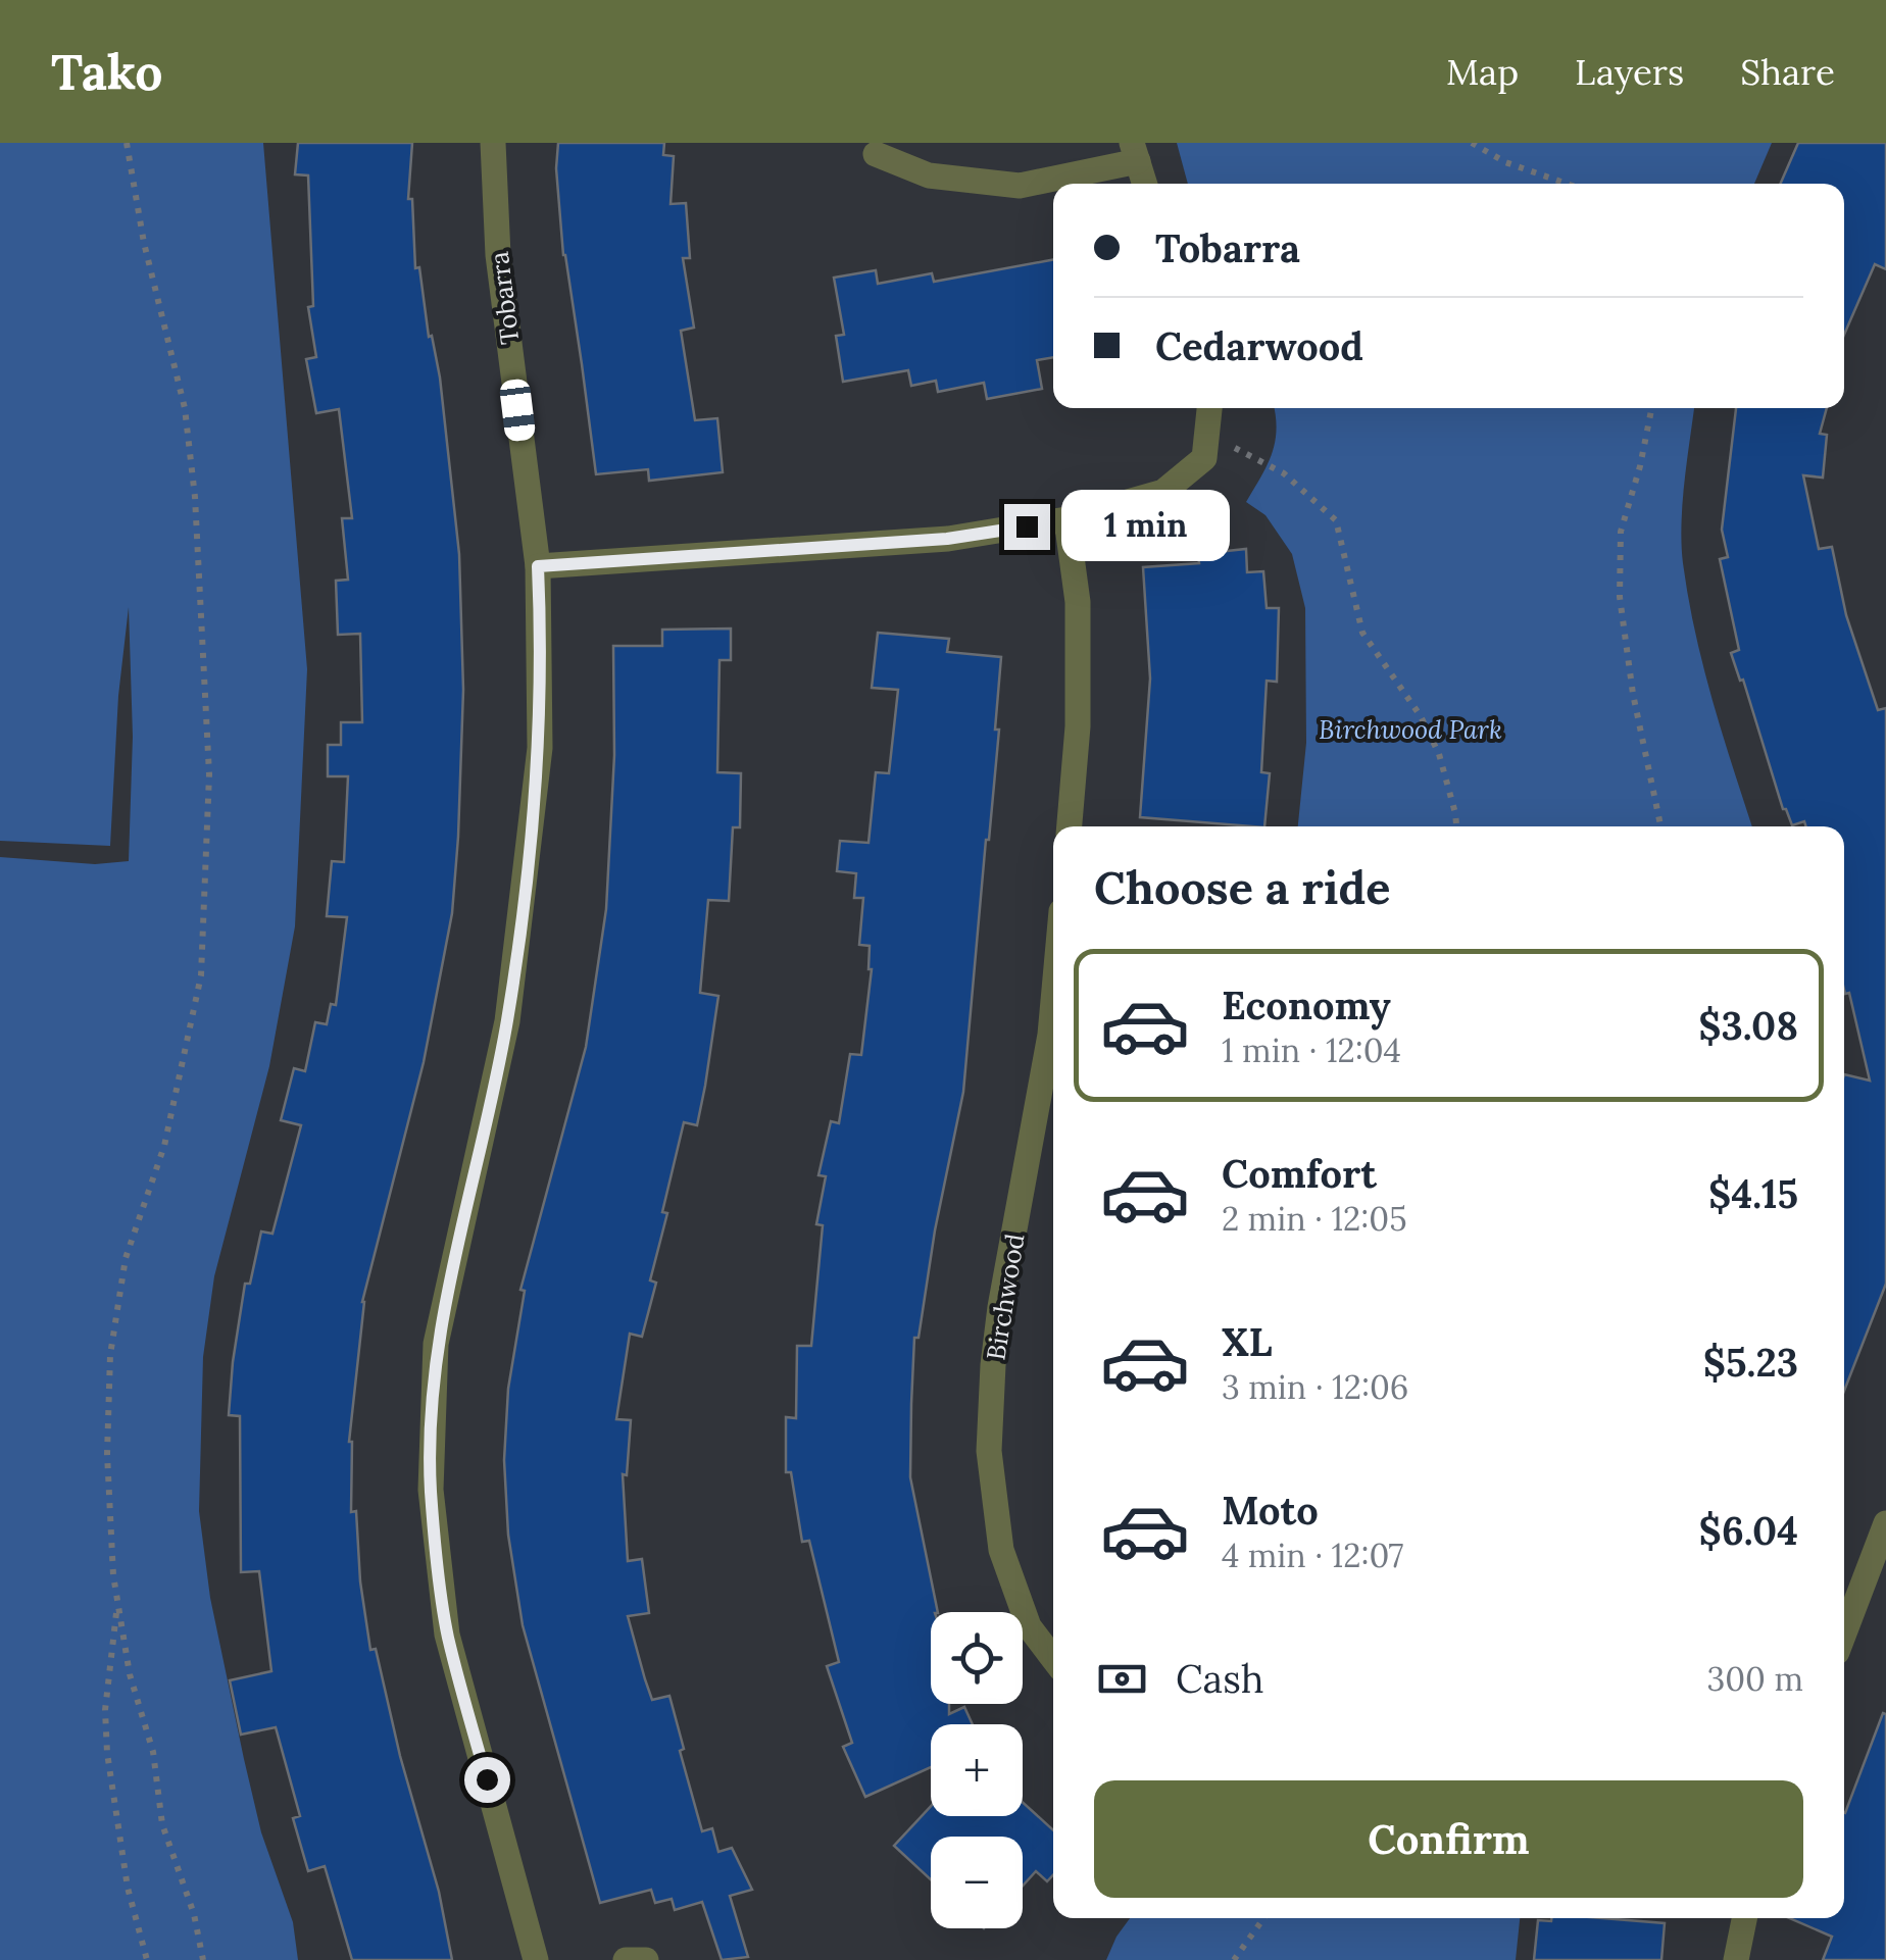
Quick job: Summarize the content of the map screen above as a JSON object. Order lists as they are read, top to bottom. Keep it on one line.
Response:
{"streets":{"street":["Tobarra","Birchwood"]},"parks":["Birchwood Park"],"page":{"header":"Tako","nav":["Map","Layers","Share"],"banner":["Tobarra","Cedarwood"],"bubble":"1 min","heading":"Choose a ride","list":[{"name":"Economy","note":"1 min · 12:04","value":"$3.08"},{"name":"Comfort","note":"2 min · 12:05","value":"$4.15"},{"name":"XL","note":"3 min · 12:06","value":"$5.23"},{"name":"Moto","note":"4 min · 12:07","value":"$6.04"}],"map_buttons":["+","−"],"pay":["Cash","300 m"],"buttons":"Confirm"}}
